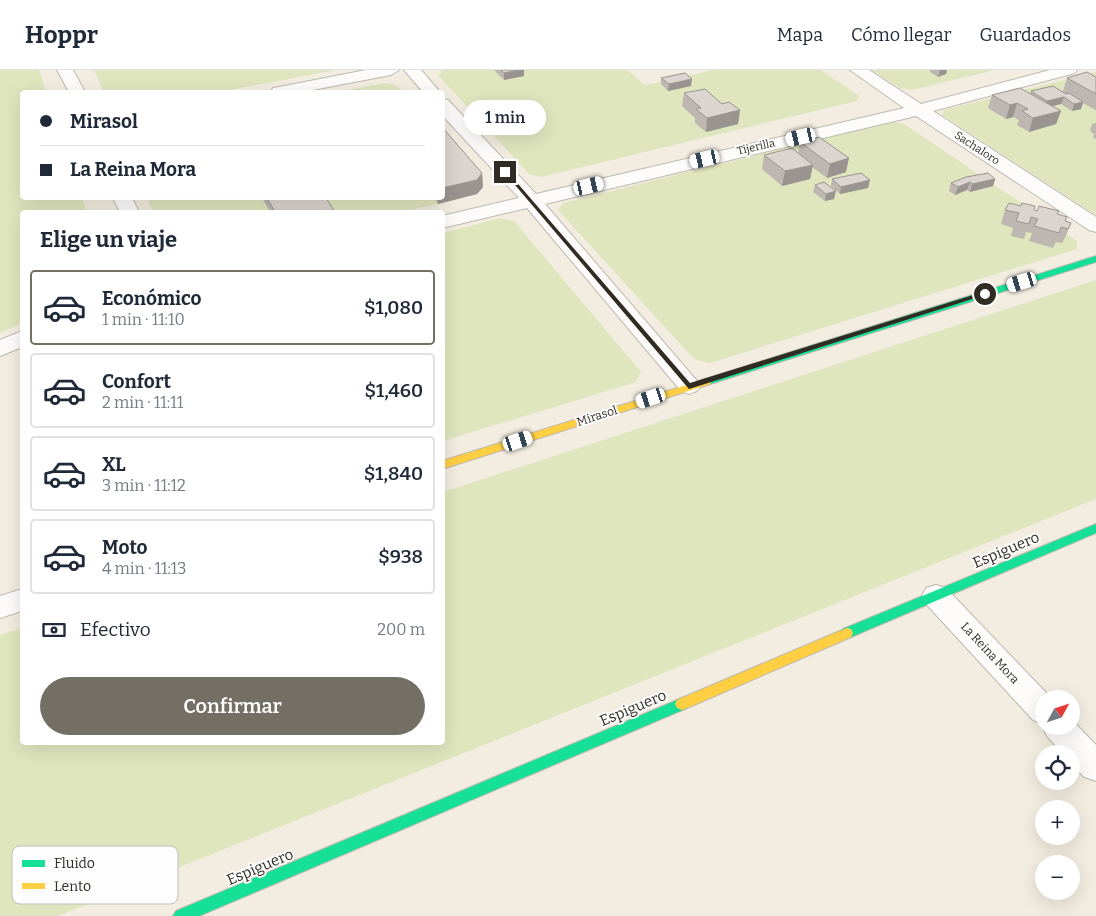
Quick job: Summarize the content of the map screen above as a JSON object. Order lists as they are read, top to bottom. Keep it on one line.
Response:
{"streets":{"street":["Tijerilla","Sachaloro","Mirasol","Espiguero","La Reina Mora"]},"crossings":[["Tijerilla","Sachaloro"],["Espiguero","La Reina Mora"]],"legend":["Fluido","Lento"],"north":"top right","page":{"header":"Hoppr","nav":["Mapa","Cómo llegar","Guardados"],"banner":["Mirasol","La Reina Mora"],"bubble":"1 min","heading":"Elige un viaje","list":[{"name":"Económico","note":"1 min · 11:10","value":"$1,080"},{"name":"Confort","note":"2 min · 11:11","value":"$1,460"},{"name":"XL","note":"3 min · 11:12","value":"$1,840"},{"name":"Moto","note":"4 min · 11:13","value":"$938"}],"pay":["Efectivo","200 m"],"buttons":"Confirmar","map_buttons":["+","−"]}}
